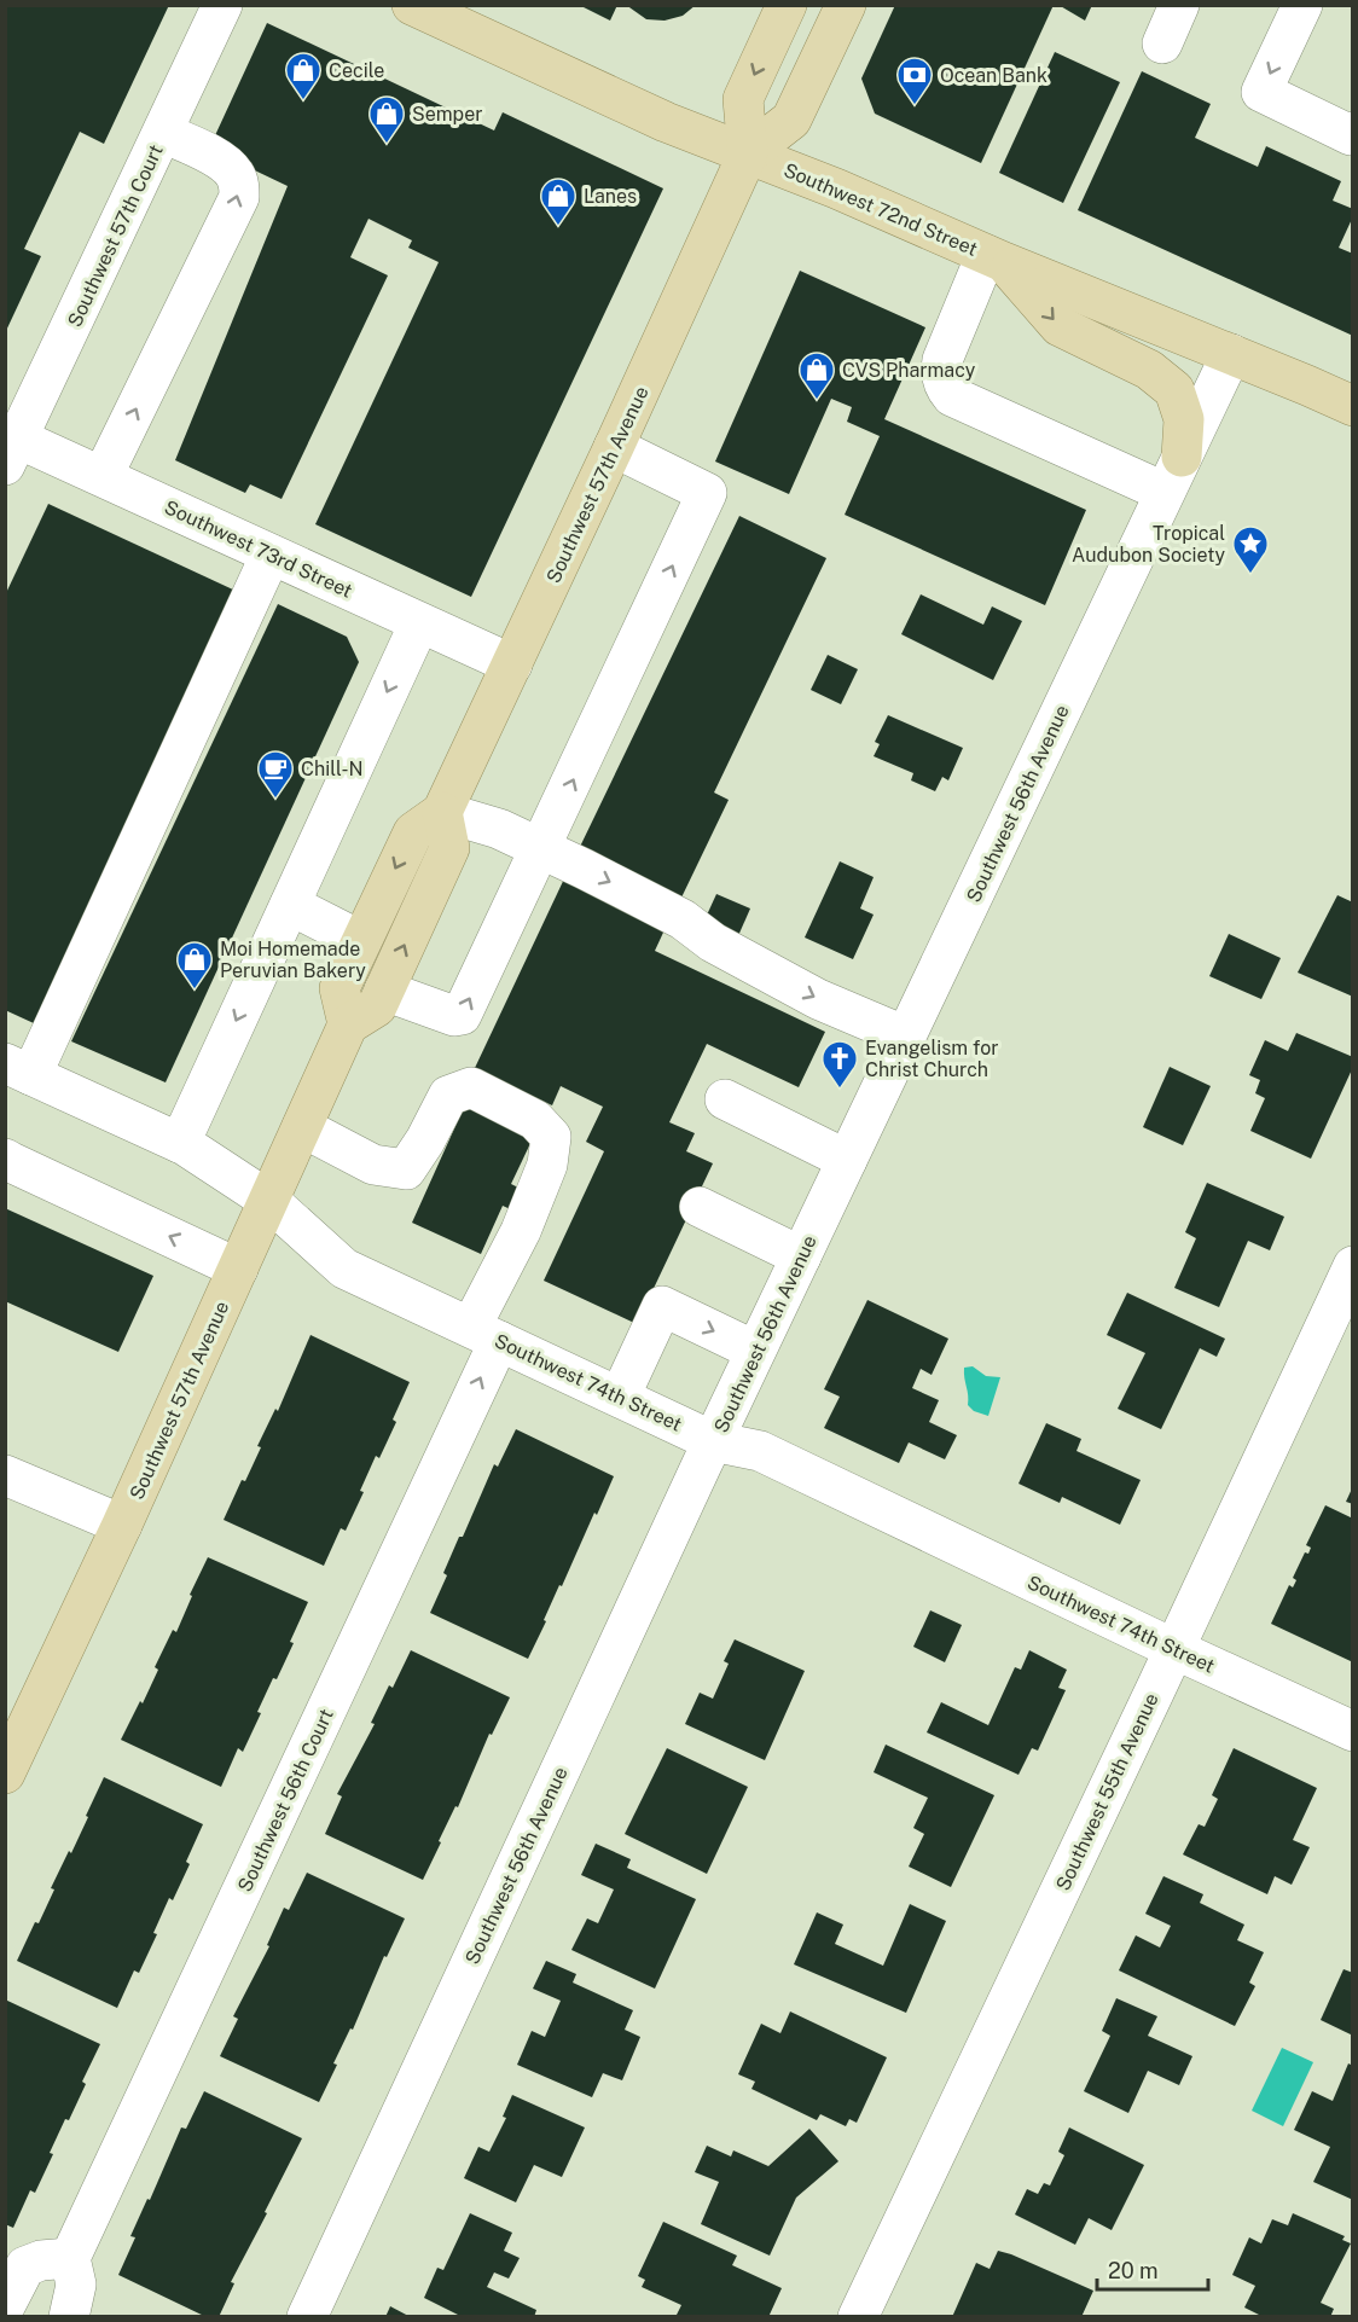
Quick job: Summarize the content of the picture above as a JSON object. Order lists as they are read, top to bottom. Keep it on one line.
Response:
{"streets":{"main road":["Southwest 72nd Street","Southwest 57th Avenue"],"street":["Southwest 57th Court","Southwest 73rd Street","Southwest 56th Avenue","Southwest 74th Street","Southwest 55th Avenue","Southwest 56th Court"]},"crossings":[["Southwest 72nd Street","Southwest 57th Avenue"],["Southwest 72nd Street","Southwest 56th Avenue"],["Southwest 57th Court","Southwest 73rd Street"],["Southwest 57th Avenue","Southwest 73rd Street"],["Southwest 57th Avenue","Southwest 74th Street"],["Southwest 57th Avenue","Southwest 56th Court"],["Southwest 56th Avenue","Southwest 74th Street"],["Southwest 74th Street","Southwest 55th Avenue"],["Southwest 74th Street","Southwest 56th Court"]],"one_way":["Southwest 56th Court"],"places":{"shop":["Cecile","Semper","Lanes","CVS Pharmacy","Moi Homemade Peruvian Bakery"],"bank":["Ocean Bank"],"place":["Tropical Audubon Society"],"cafe":["Chill-N"],"church":["Evangelism for Christ Church"]},"scale_bar":"20 m"}
